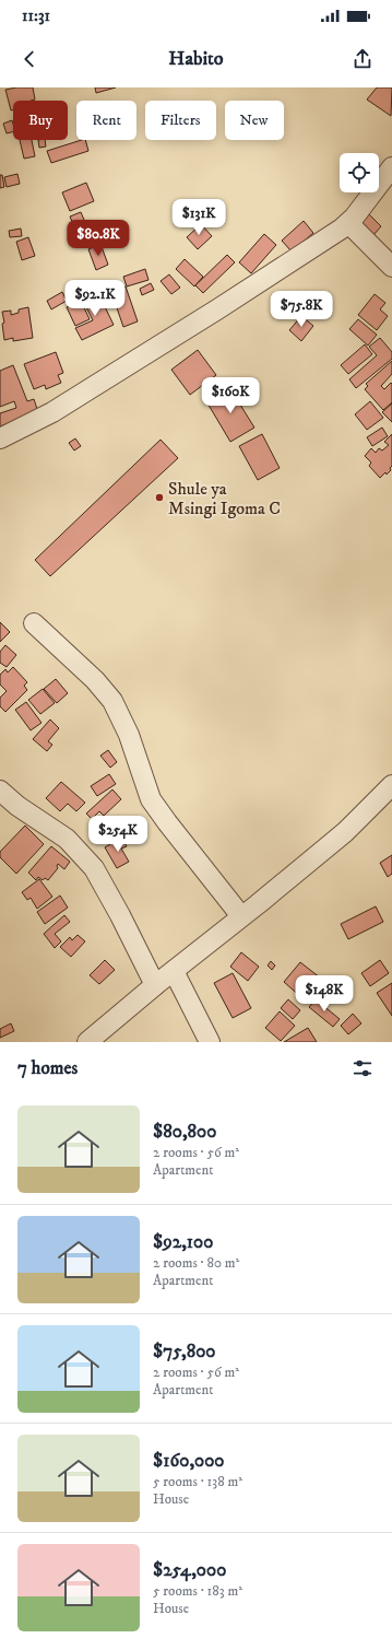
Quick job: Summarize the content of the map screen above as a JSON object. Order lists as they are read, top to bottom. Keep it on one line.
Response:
{"places":["Shule ya Msingi Igoma C"],"page":{"status":"11:31","header":"Habito","chip":["Buy","Rent","Filters","New"],"price":["$131K","$80.8K","$92.1K","$75.8K","$160K","$254K","$148K"],"heading":"7 homes","list":[{"name":"$80,800","note":"2 rooms · 56 m² · Apartment"},{"name":"$92,100","note":"2 rooms · 80 m² · Apartment"},{"name":"$75,800","note":"2 rooms · 56 m² · Apartment"},{"name":"$160,000","note":"5 rooms · 138 m² · House"},{"name":"$254,000","note":"5 rooms · 183 m² · House"}]}}
